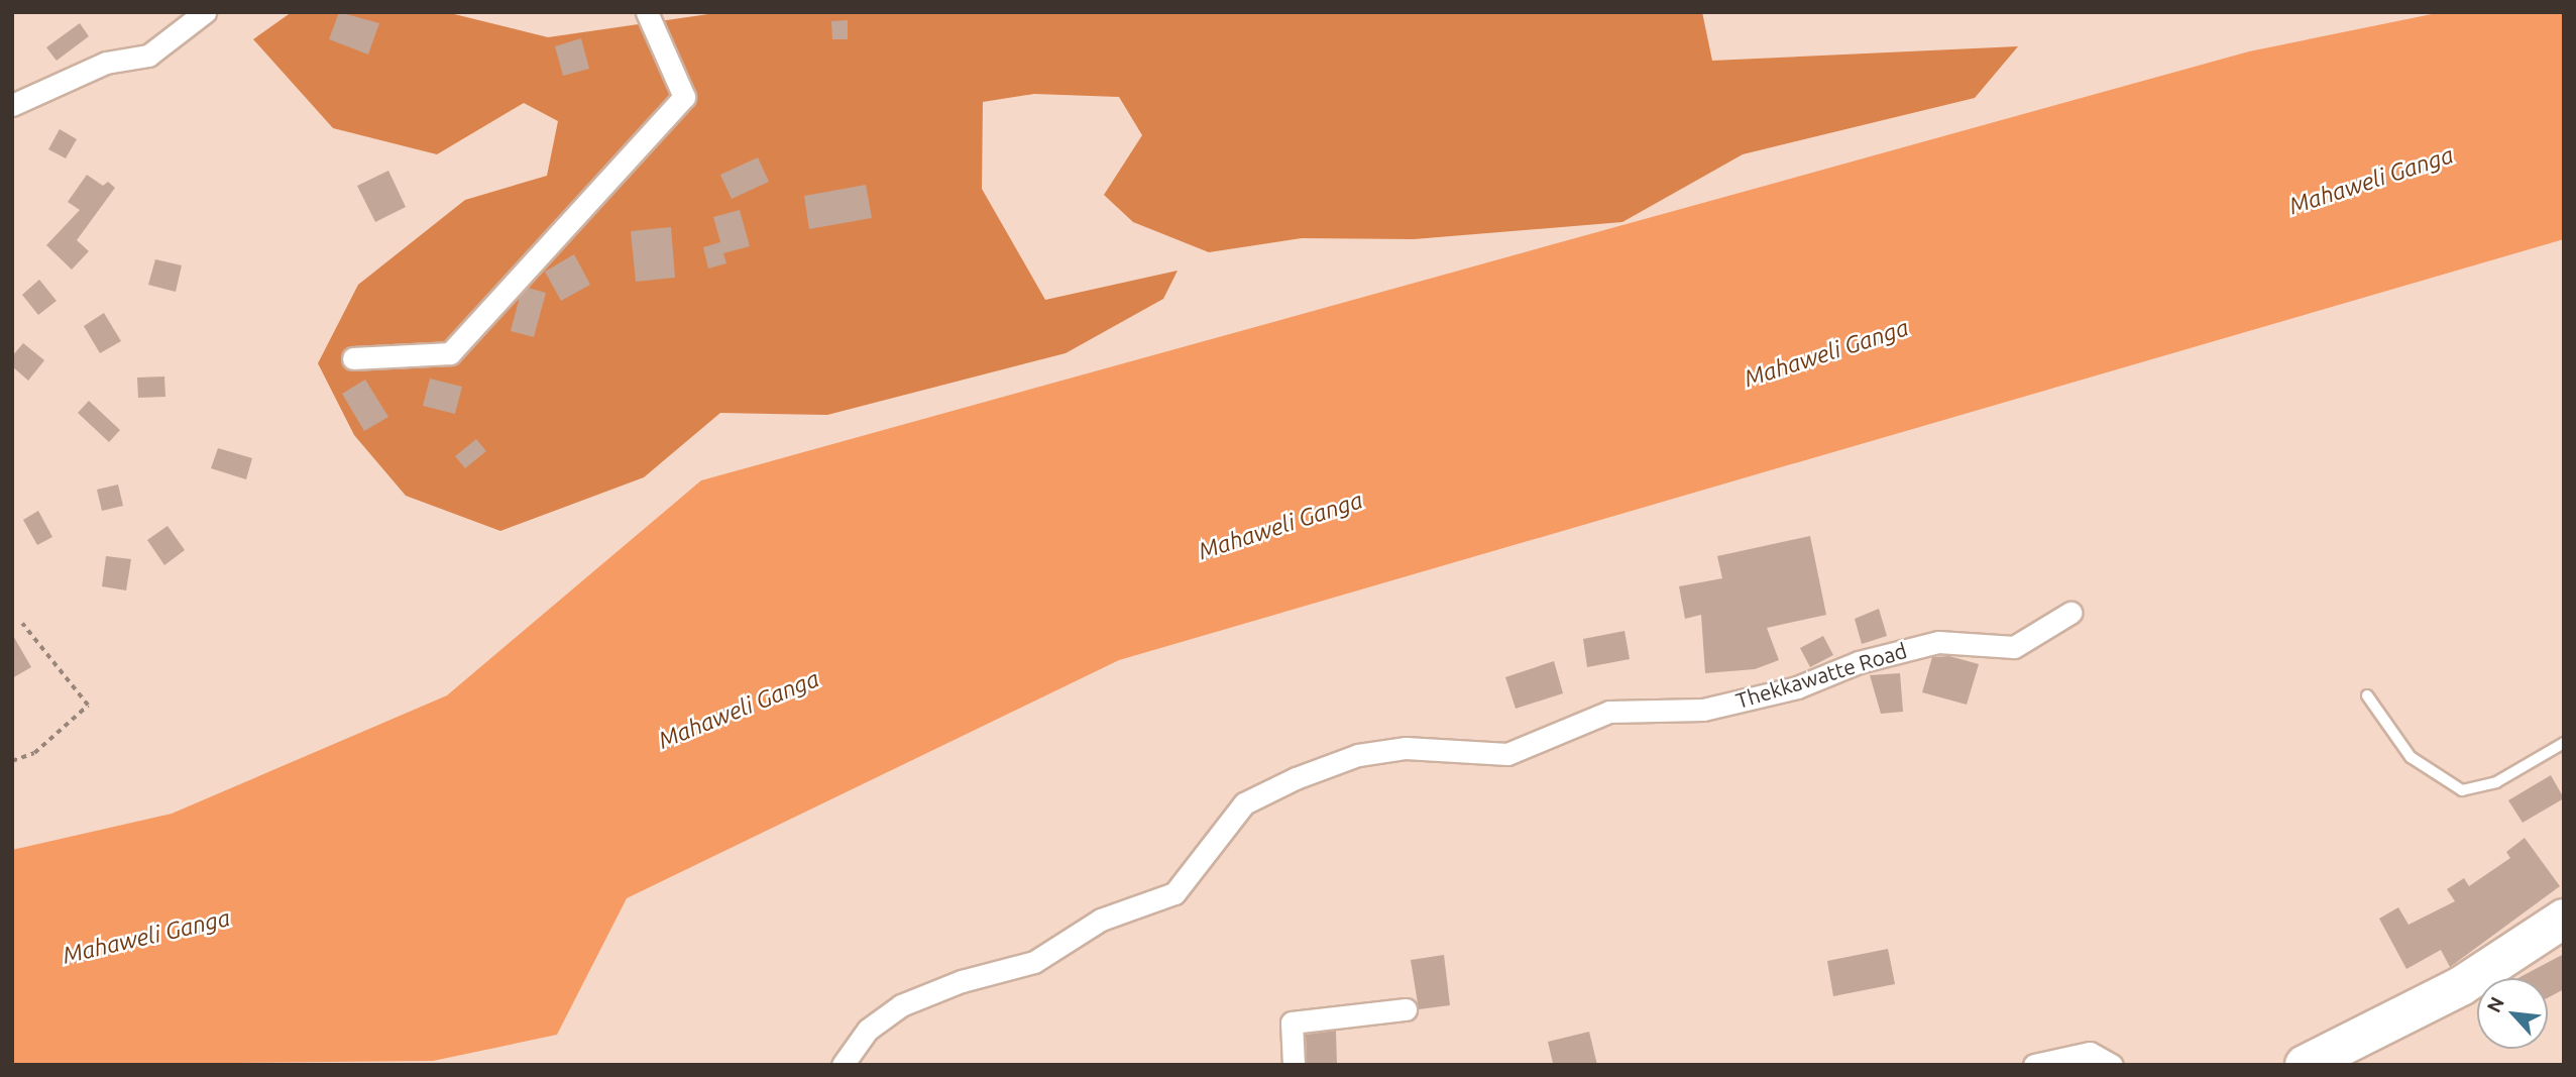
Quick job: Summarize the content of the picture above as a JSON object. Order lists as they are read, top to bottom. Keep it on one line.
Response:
{"streets":{"street":["Thekkawatte Road"]},"water":["Mahaweli Ganga"],"north":"top left"}
